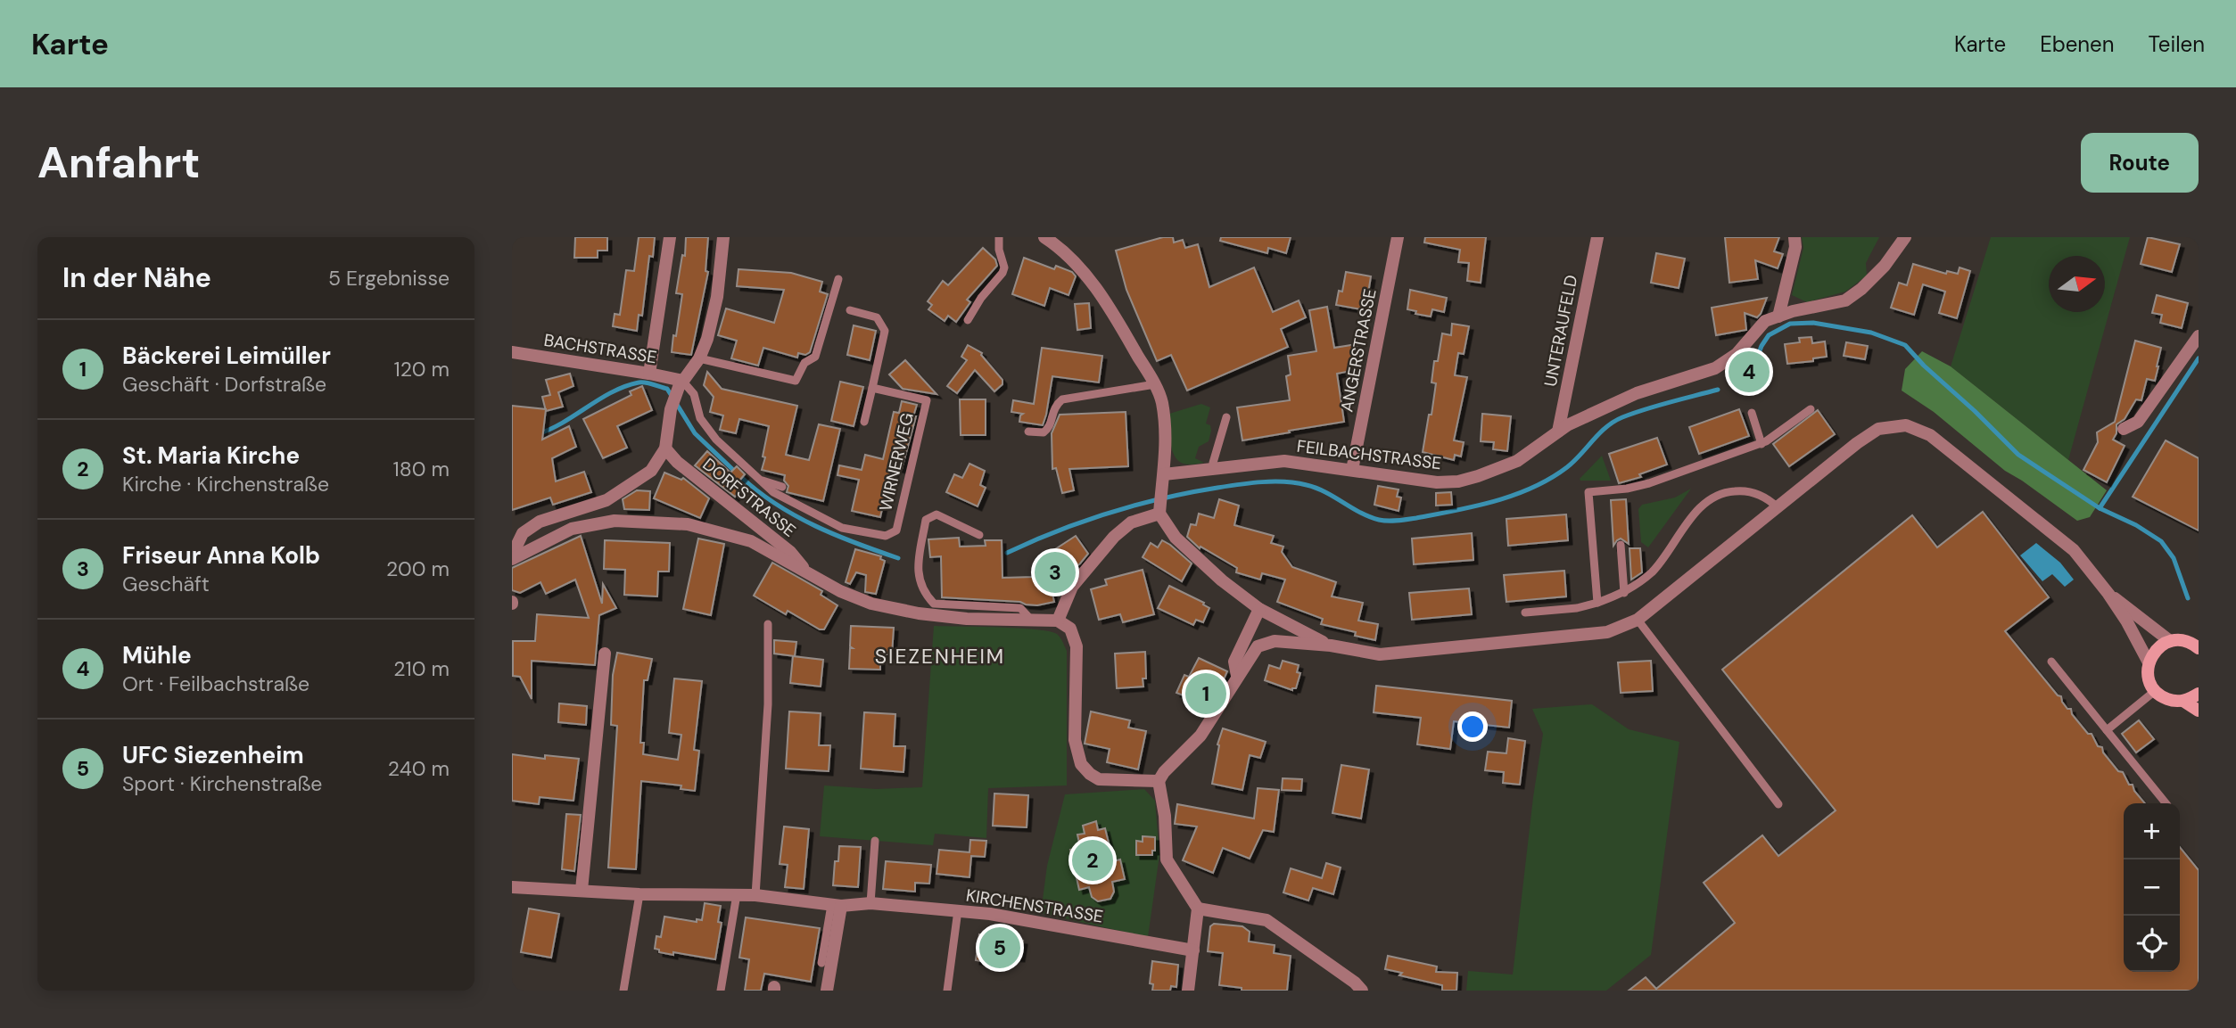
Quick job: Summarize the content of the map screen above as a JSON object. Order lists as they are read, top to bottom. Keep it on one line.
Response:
{"streets":{"street":["UNTERAUFELD","BACHSTRASSE","ANGERSTRASSE","FEILBACHSTRASSE","DORFSTRASSE","KIRCHENSTRASSE"],"lane":["WIRNERWEG"]},"crossings":[["UNTERAUFELD","FEILBACHSTRASSE"],["BACHSTRASSE","WIRNERWEG"],["ANGERSTRASSE","FEILBACHSTRASSE"]],"districts":["SIEZENHEIM"],"north":"right","page":{"header":"Karte","nav":["Karte","Ebenen","Teilen"],"buttons":"Route","title":"Anfahrt","heading":["In der Nähe","5 Ergebnisse"],"list":[{"mark":"1","name":"Bäckerei Leimüller","note":"Geschäft · Dorfstraße","value":"120 m"},{"mark":"2","name":"St. Maria Kirche","note":"Kirche · Kirchenstraße","value":"180 m"},{"mark":"3","name":"Friseur Anna Kolb","note":"Geschäft","value":"200 m"},{"mark":"4","name":"Mühle","note":"Ort · Feilbachstraße","value":"210 m"},{"mark":"5","name":"UFC Siezenheim","note":"Sport · Kirchenstraße","value":"240 m"}],"pins":["4","3","1","2","5"],"map_buttons":["+","−"]}}
